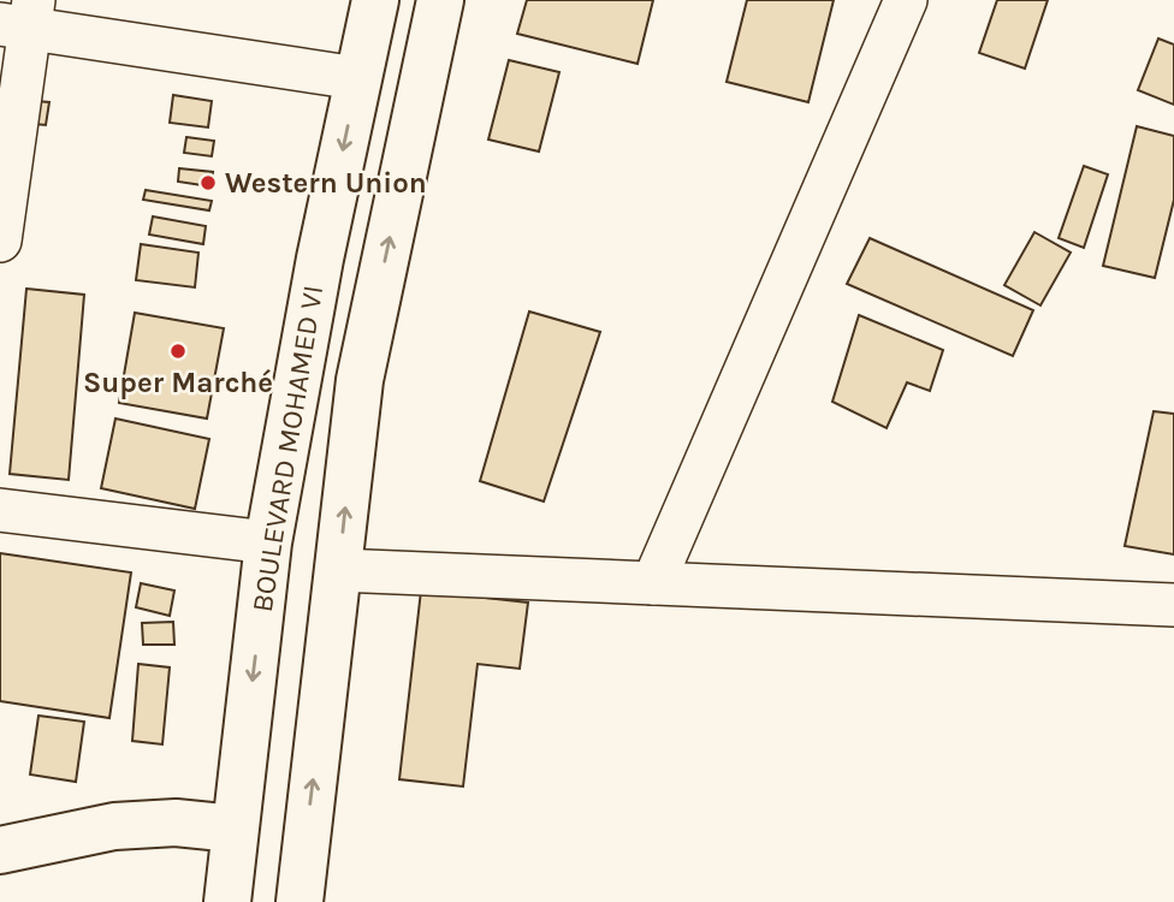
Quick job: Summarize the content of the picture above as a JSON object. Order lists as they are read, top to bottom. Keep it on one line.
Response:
{"streets":{"main road":["BOULEVARD MOHAMED VI"]},"places":["Western Union","Super Marché"]}
